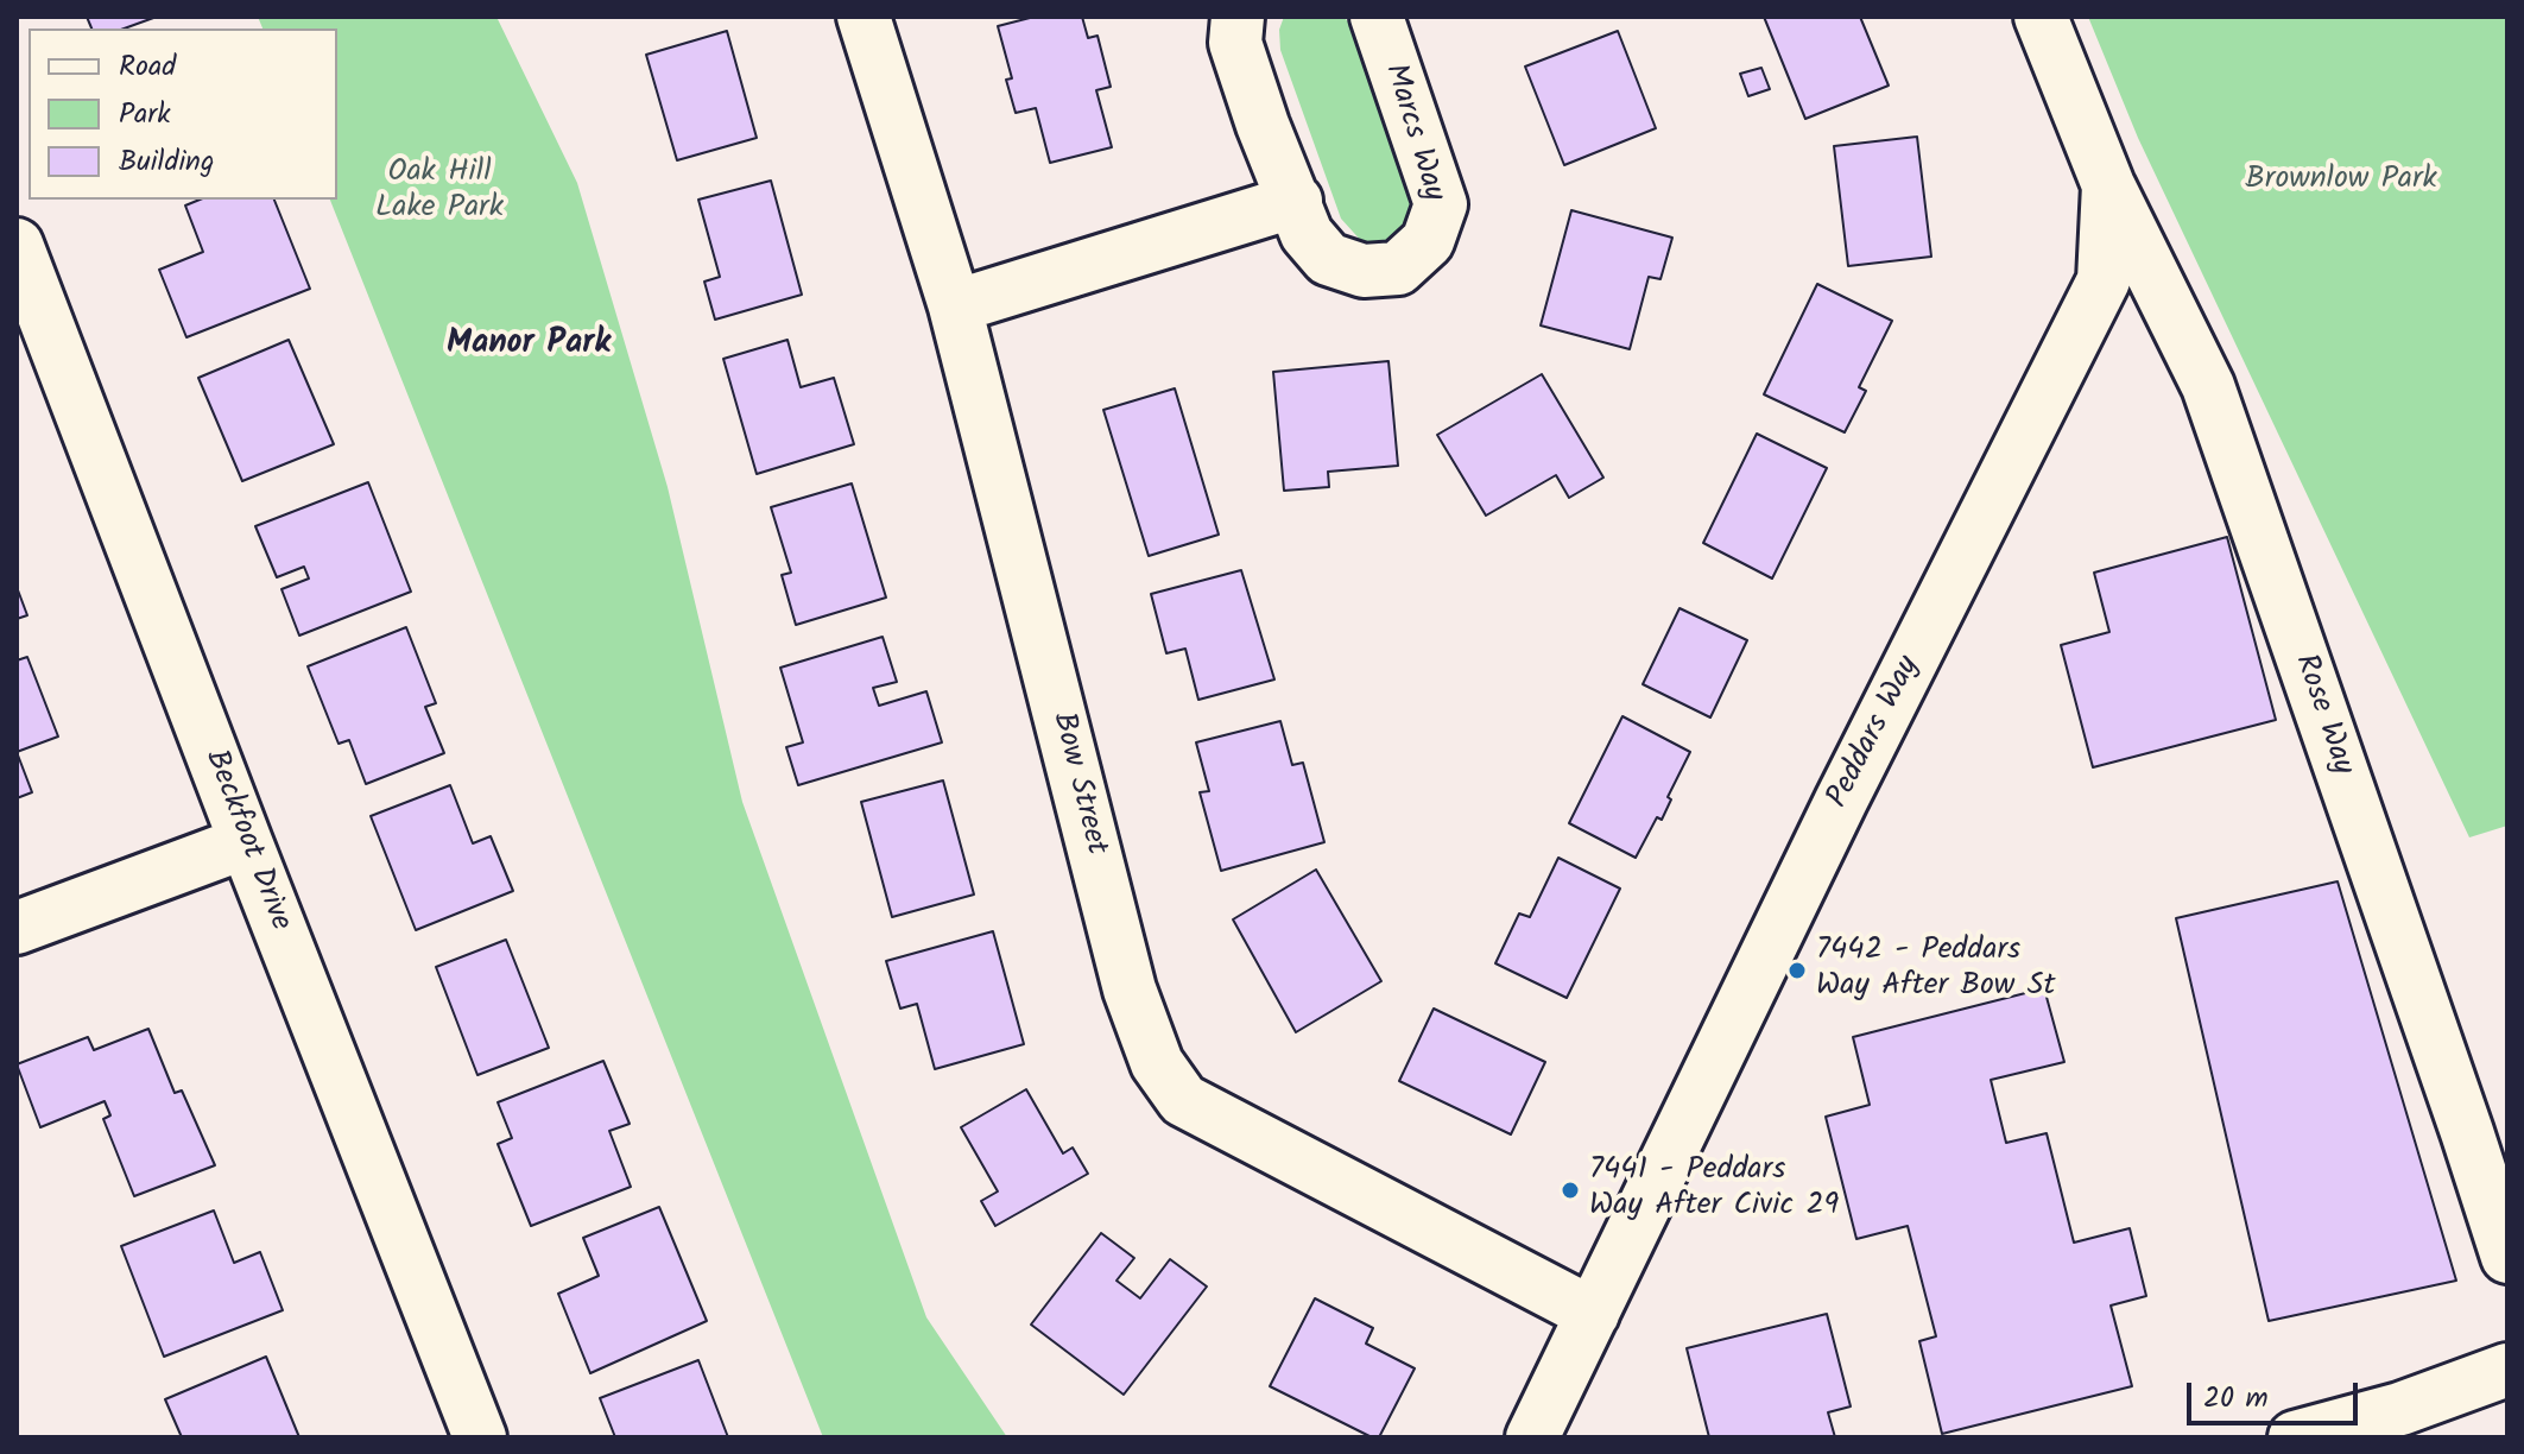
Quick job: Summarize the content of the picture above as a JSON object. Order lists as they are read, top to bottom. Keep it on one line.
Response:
{"streets":{"street":["Marcs Way","Rose Way","Peddars Way","Bow Street","Beckfoot Drive"]},"crossings":[["Rose Way","Peddars Way"],["Peddars Way","Bow Street"]],"districts":["Manor Park"],"parks":["Oak Hill Lake Park","Brownlow Park"],"places":["7442 - Peddars Way After Bow St","7441 - Peddars Way After Civic 29"],"legend":["Road","Park","Building"],"scale_bar":"20 m"}
